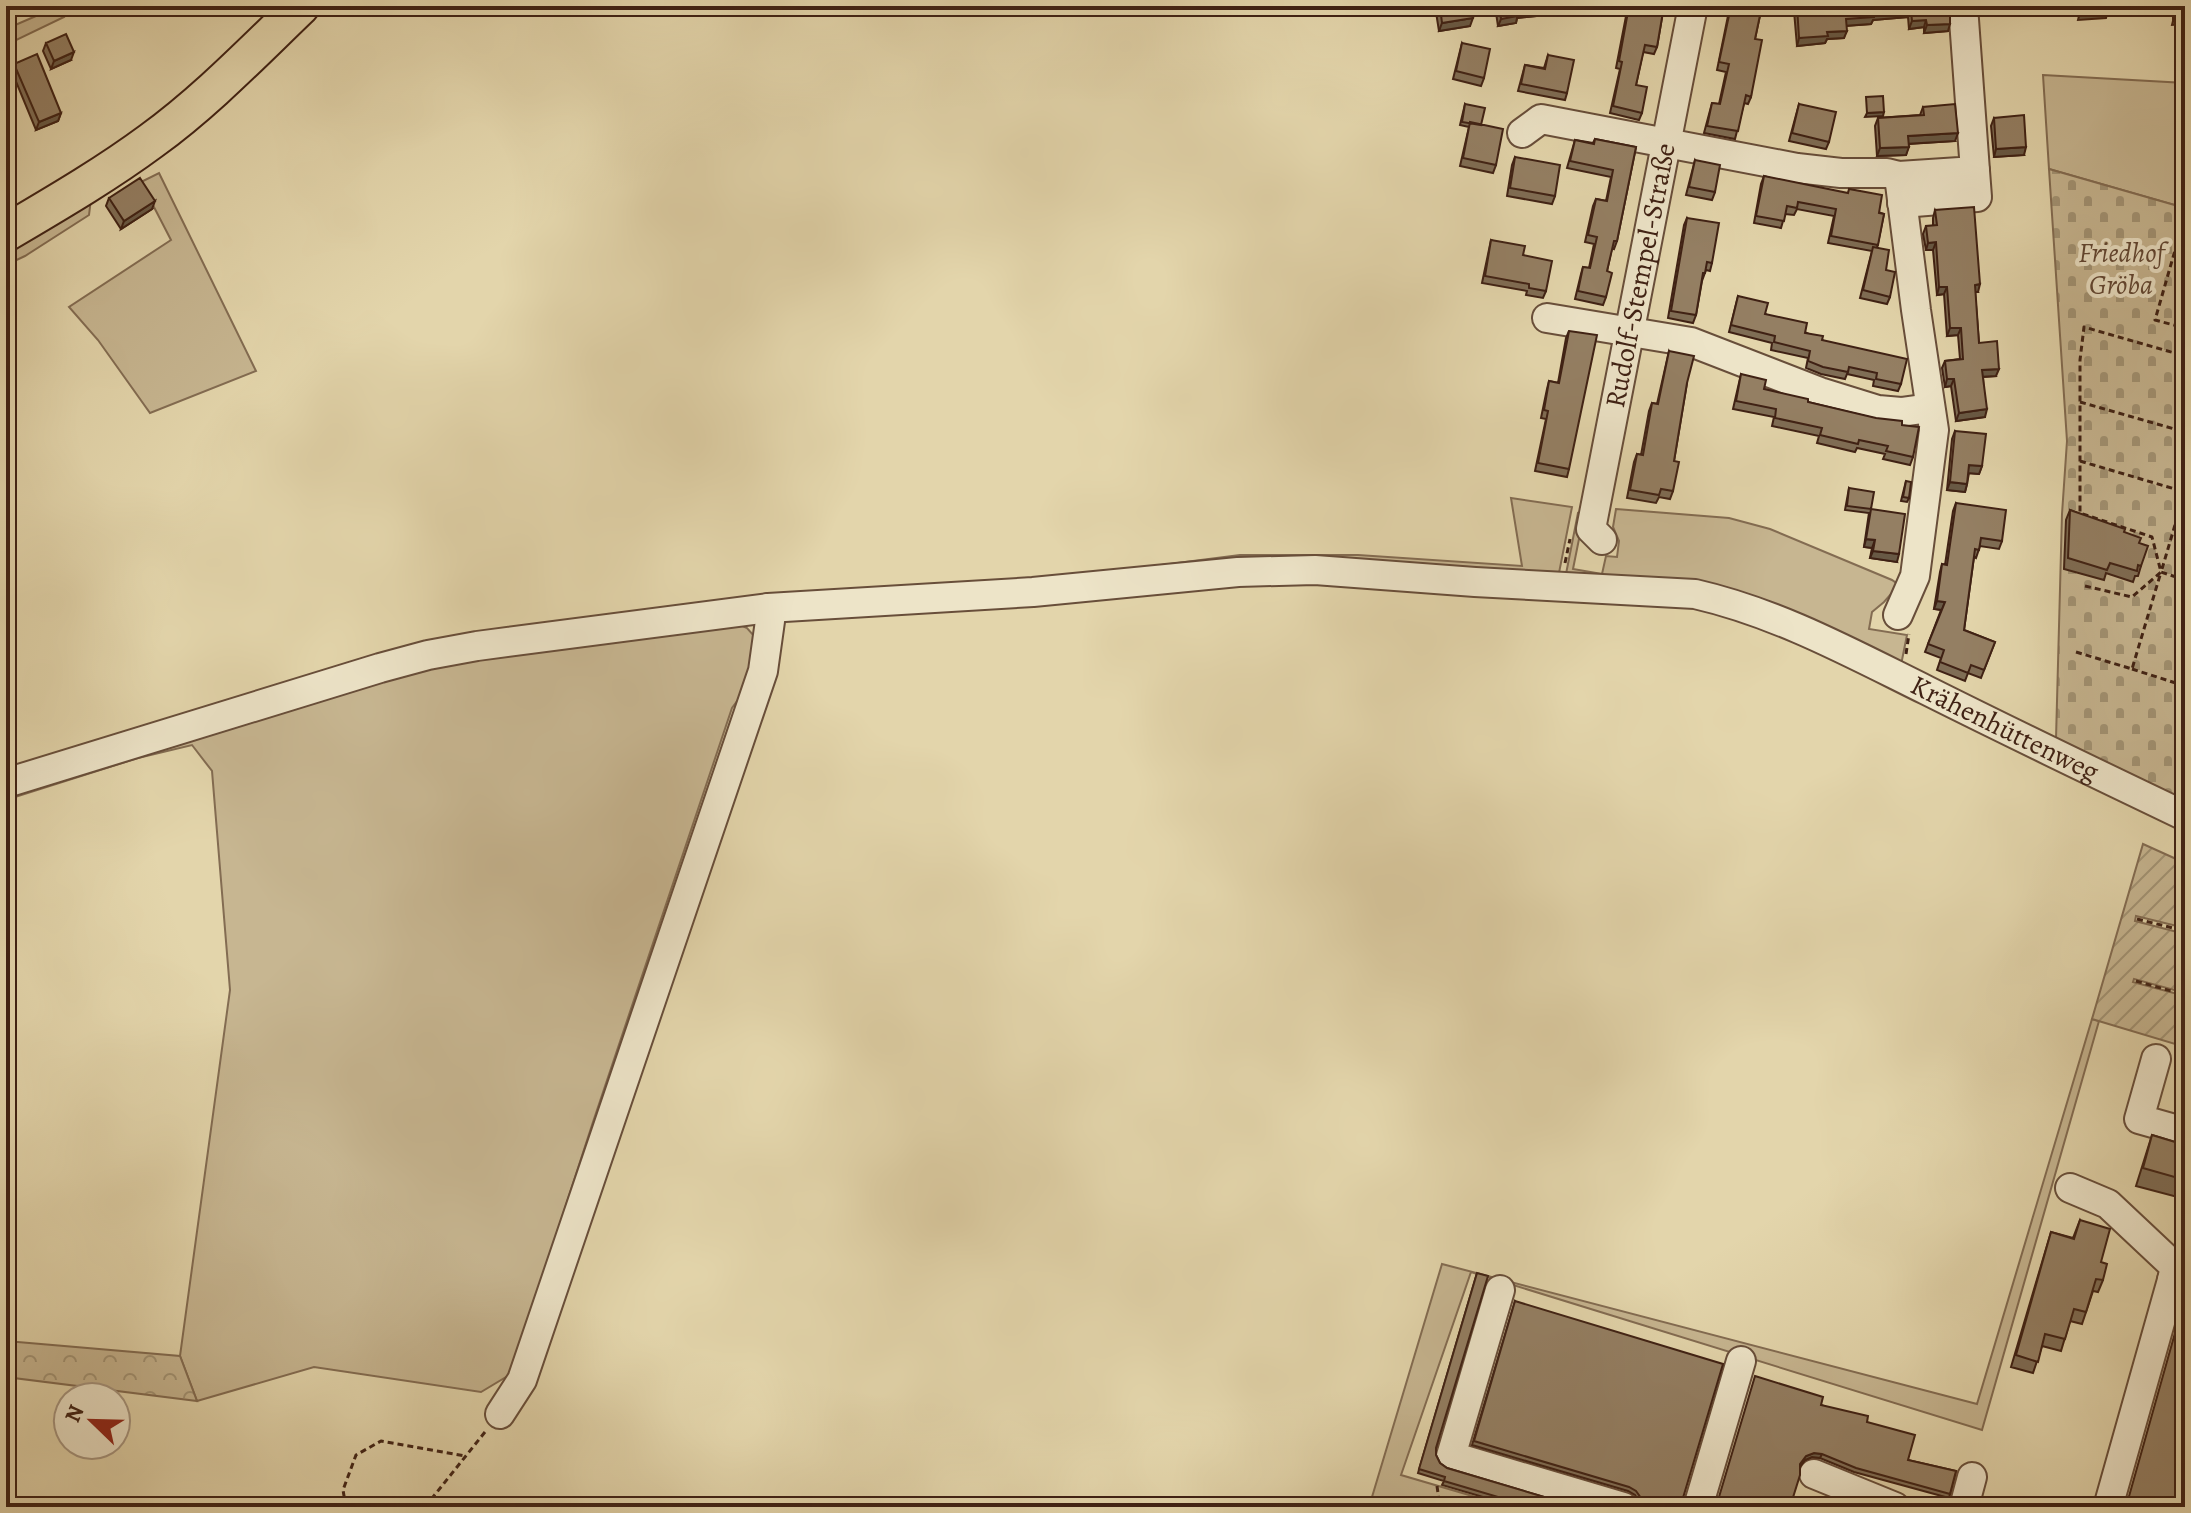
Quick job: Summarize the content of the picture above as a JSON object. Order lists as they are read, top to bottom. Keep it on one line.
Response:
{"streets":{"street":["Rudolf-Stempel-Straße","Krähenhüttenweg"]},"parks":["Friedhof Gröba"],"north":"top left"}
